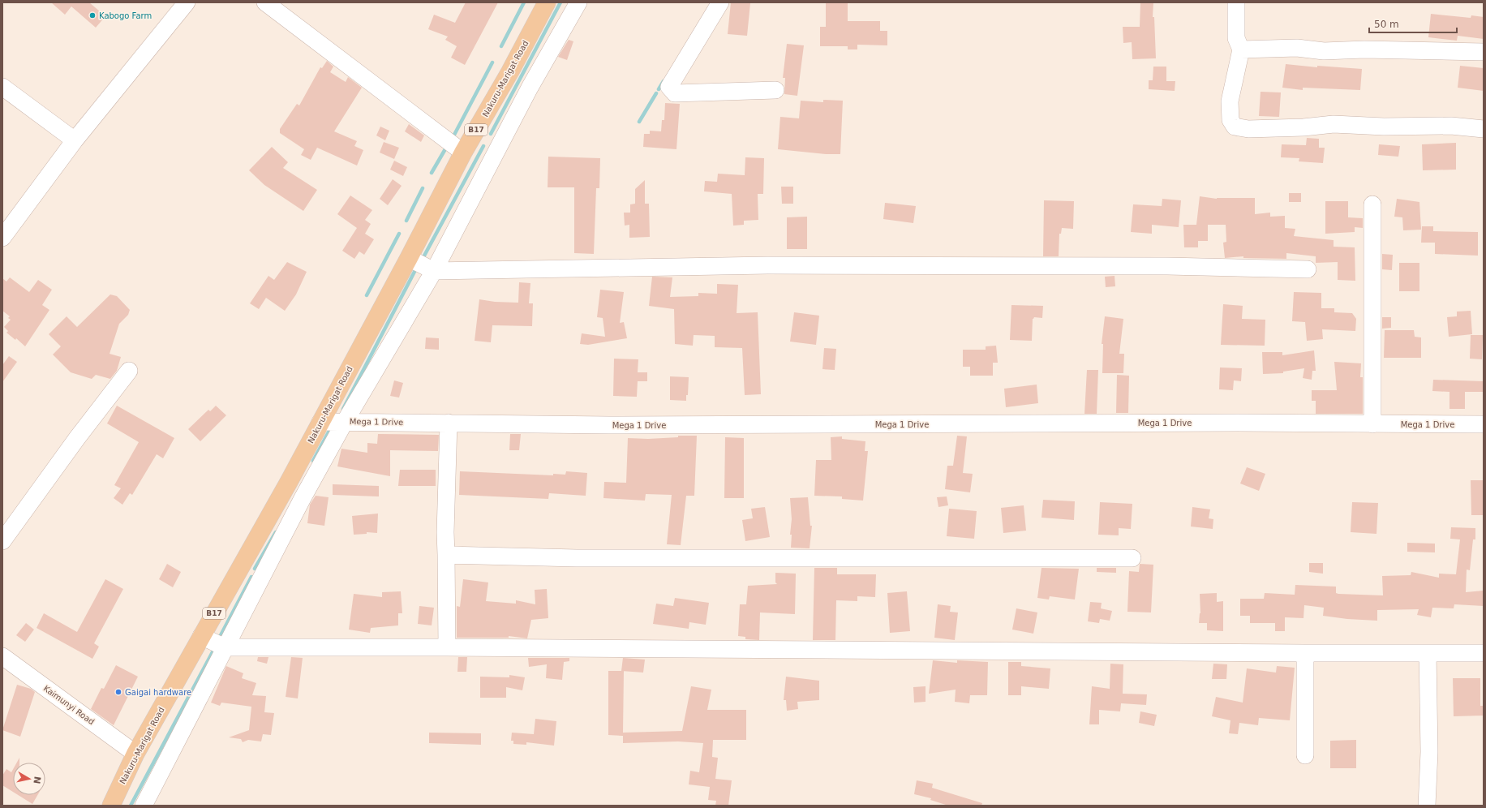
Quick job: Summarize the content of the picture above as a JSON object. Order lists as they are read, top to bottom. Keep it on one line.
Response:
{"streets":{"main road":["Nakuru-Marigat Road","B17"],"street":["Mega 1 Drive","Kaimunyi Road"]},"crossings":[["Nakuru-Marigat Road","Mega 1 Drive"],["Nakuru-Marigat Road","Kaimunyi Road"]],"places":["Kabogo Farm","Gaigai hardware"],"scale_bar":"50 m","north":"right"}
